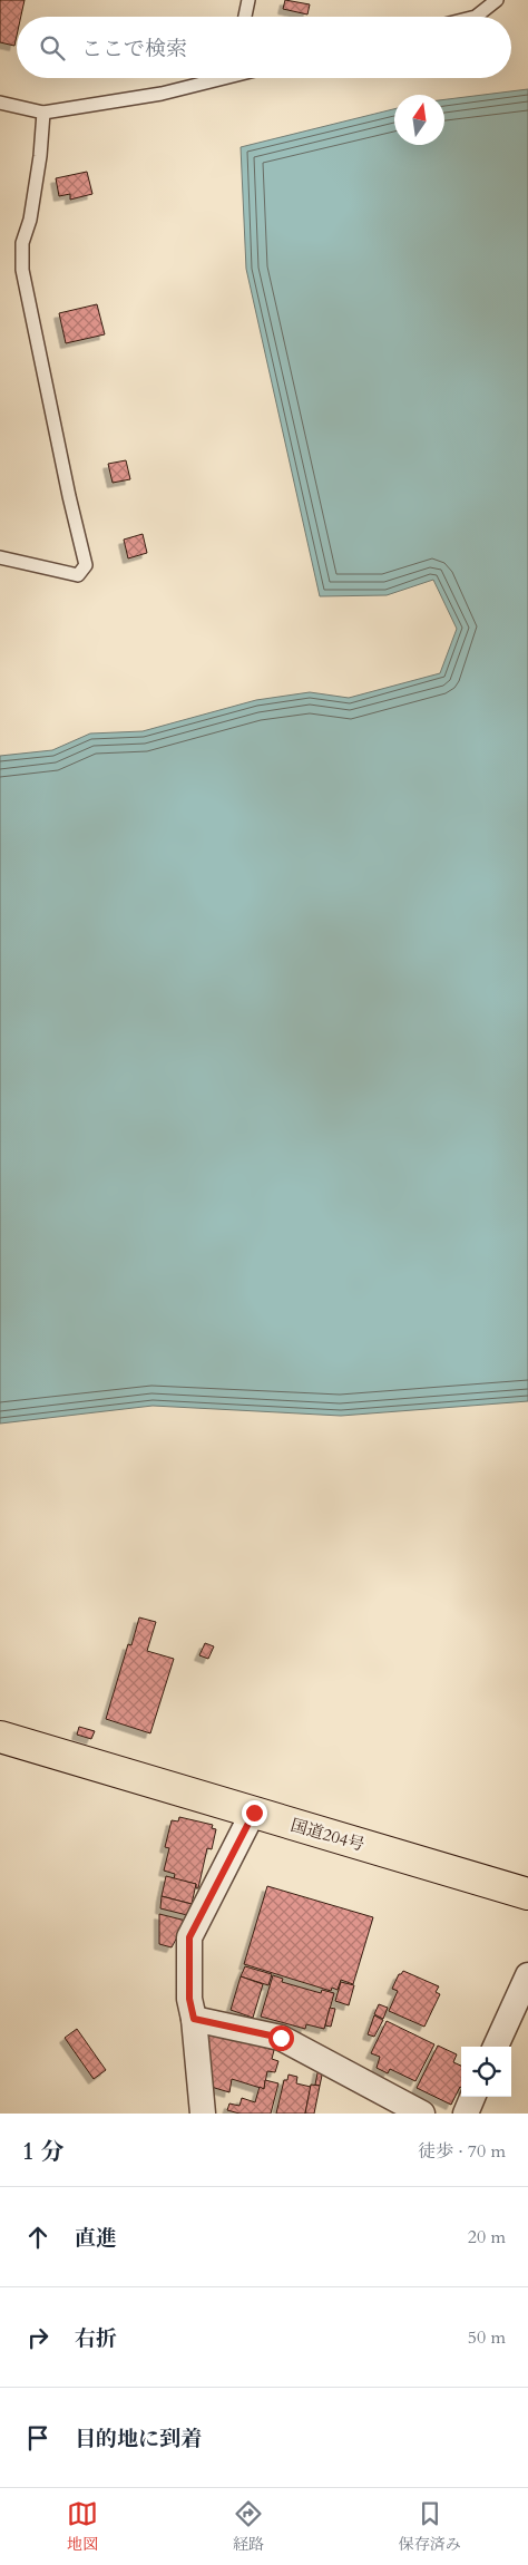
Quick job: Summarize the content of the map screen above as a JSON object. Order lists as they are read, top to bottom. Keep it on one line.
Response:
{"streets":{"highway":["国道204号"]},"north":"top","page":{"search":"ここで検索","heading":["1 分","徒歩 · 70 m"],"list":[["直進","20 m"],["右折","50 m"],"目的地に到着"],"nav":["地図","経路","保存済み"]}}
